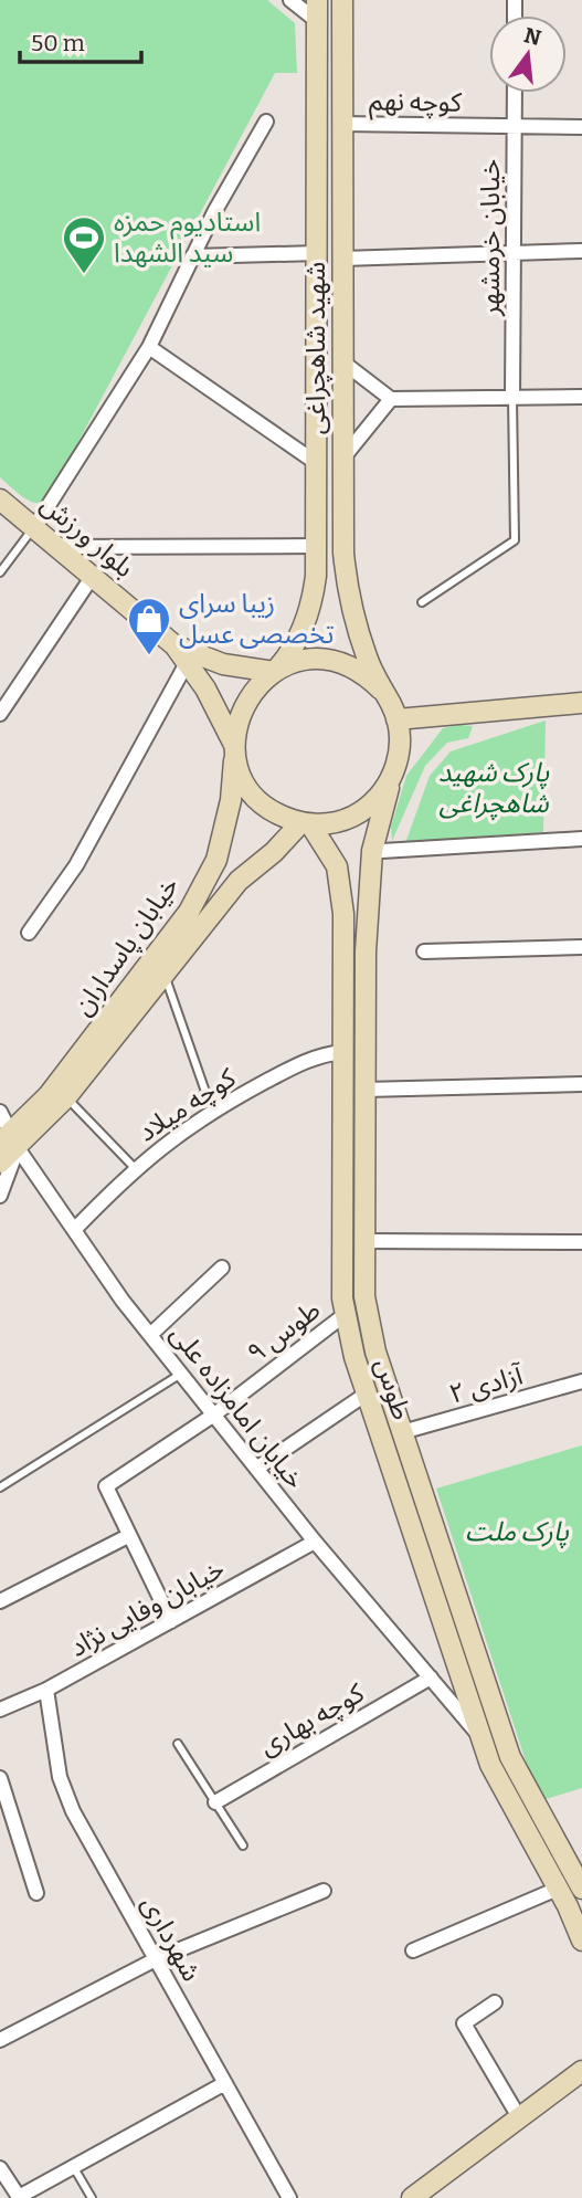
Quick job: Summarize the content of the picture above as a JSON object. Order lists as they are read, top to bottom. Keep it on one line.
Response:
{"streets":{"street":["کوچه نهم","خیابان خرمشهر","شهید شاهچراغی","بلوار ورزش","خیابان پاسداران","کوچه میلاد","طوس ۹","آزادی ۲","طوس","خیابان امامزاده علی","خیابان وفایی نژاد","کوچه بهاری","شهرداری"]},"crossings":[["کوچه نهم","خیابان خرمشهر"],["کوچه نهم","شهید شاهچراغی"],["شهید شاهچراغی","خیابان پاسداران"],["شهید شاهچراغی","طوس"],["خیابان پاسداران","طوس"],["خیابان پاسداران","خیابان امامزاده علی"],["کوچه میلاد","طوس"],["کوچه میلاد","خیابان امامزاده علی"],["طوس ۹","طوس"],["طوس ۹","خیابان امامزاده علی"],["آزادی ۲","طوس"],["طوس","خیابان امامزاده علی"],["خیابان امامزاده علی","خیابان وفایی نژاد"],["خیابان امامزاده علی","کوچه بهاری"],["خیابان وفایی نژاد","شهرداری"]],"parks":["پارک شهید شاهچراغی","پارک ملت"],"places":{"sports":["استادیوم حمزه سید الشهدا"],"shop":["زیبا سرای تخصصی عسل"]},"scale_bar":"50 m","north":"top"}
